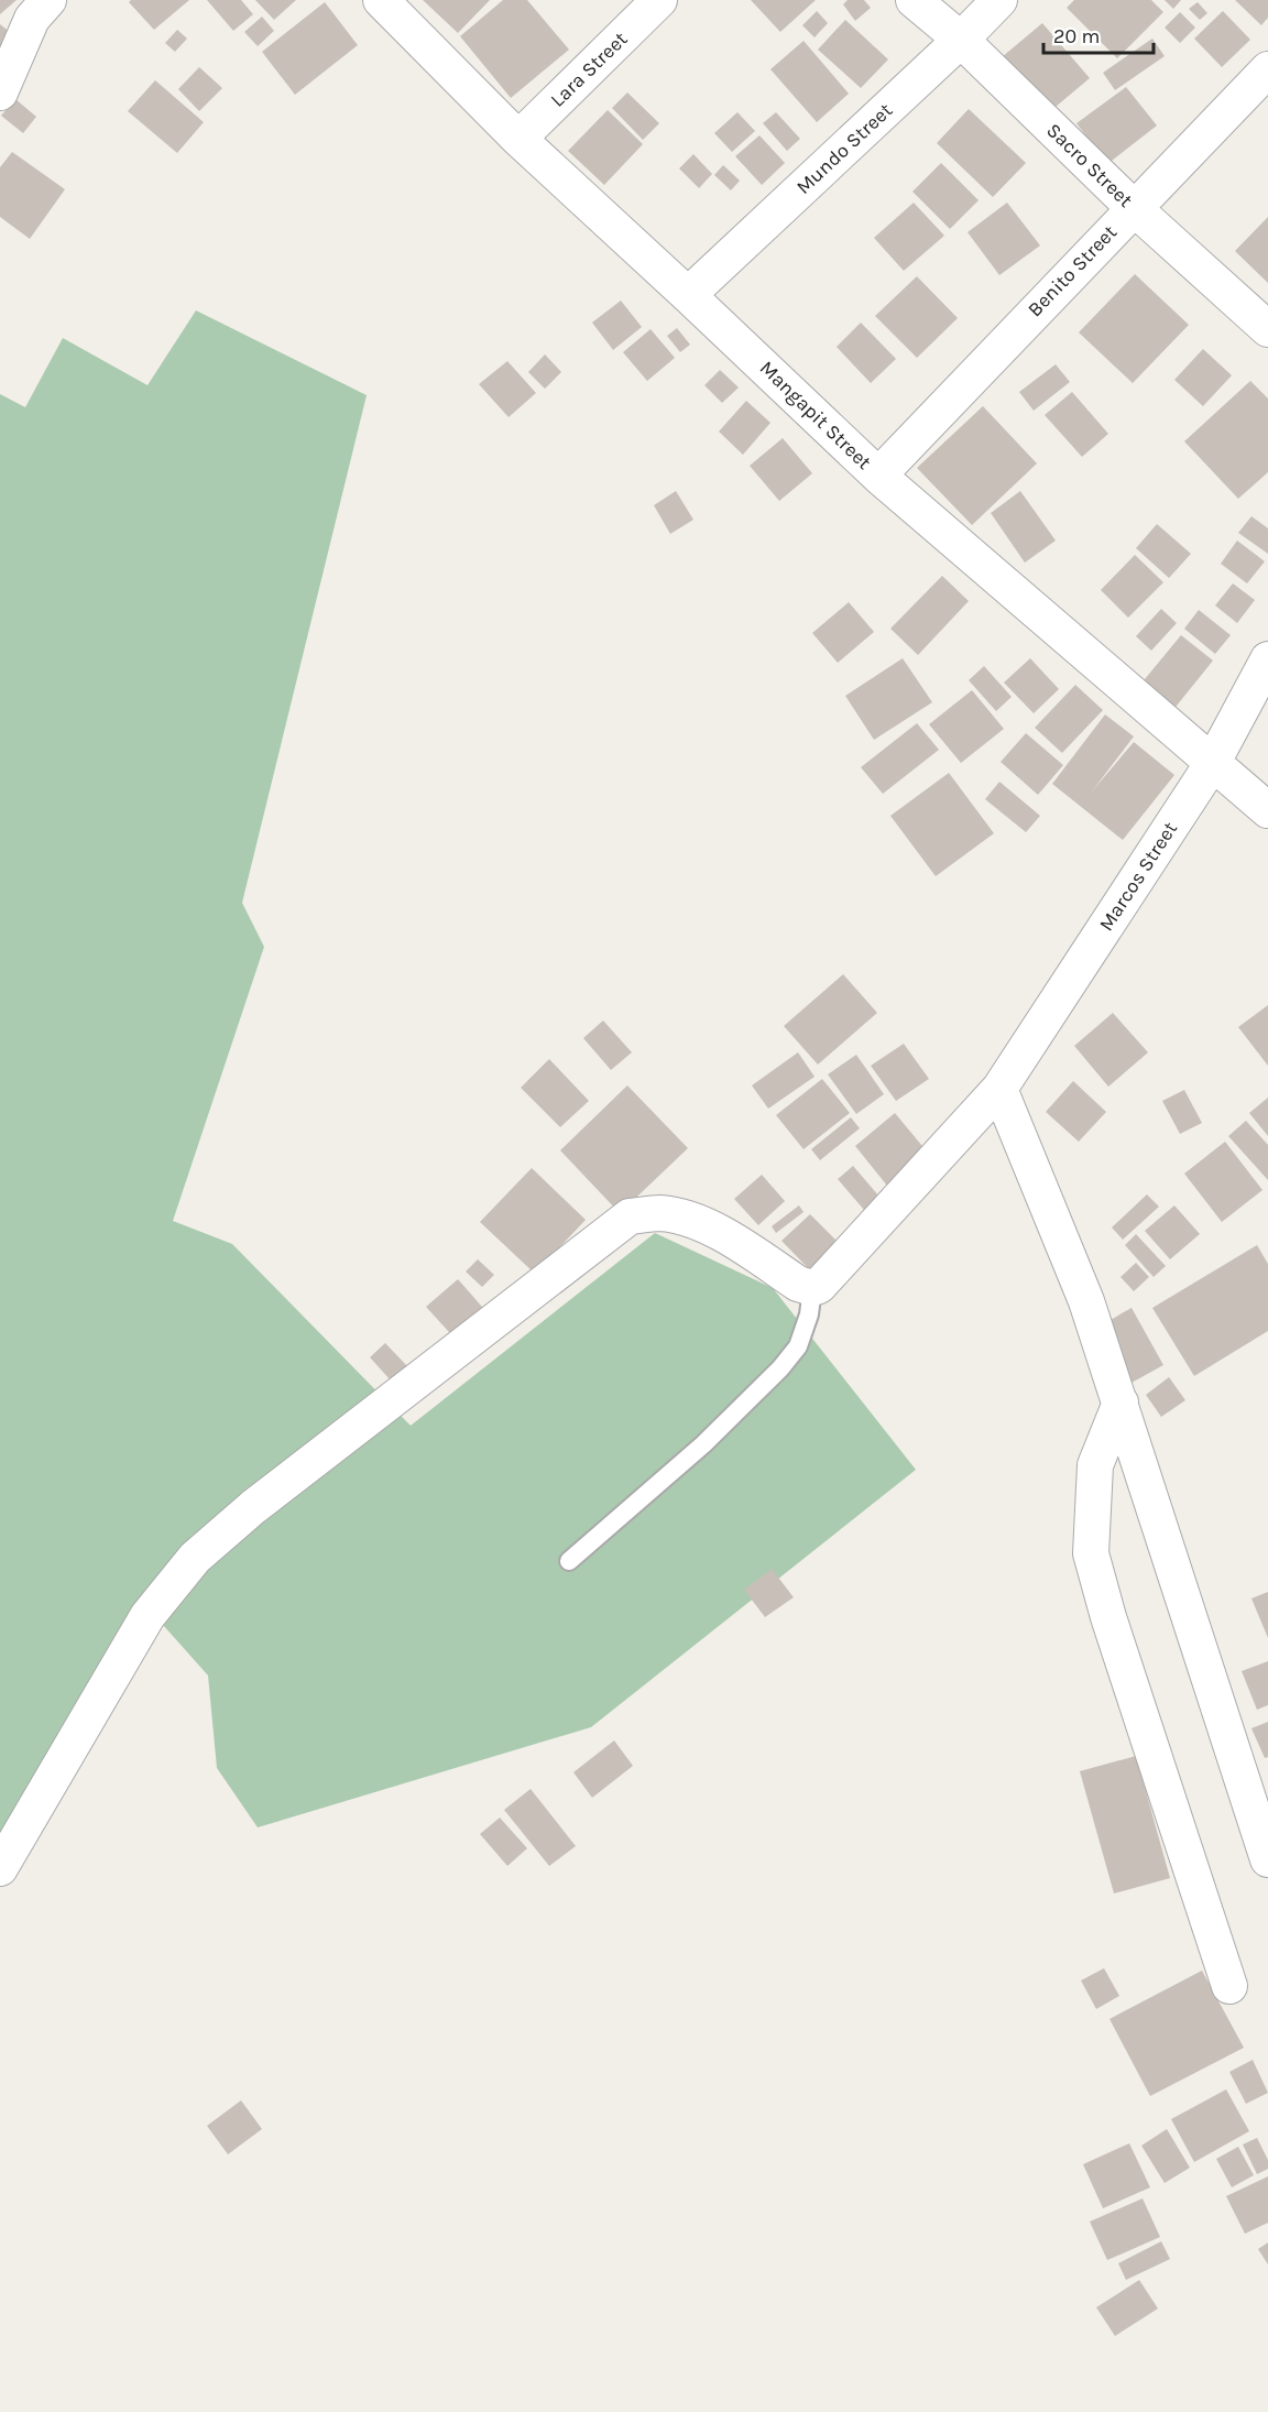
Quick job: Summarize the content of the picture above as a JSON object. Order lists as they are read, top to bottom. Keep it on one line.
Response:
{"streets":{"street":["Lara Street","Mundo Street","Sacro Street","Benito Street","Mangapit Street","Marcos Street"]},"crossings":[["Lara Street","Mangapit Street"],["Mundo Street","Sacro Street"],["Mundo Street","Mangapit Street"],["Sacro Street","Benito Street"],["Benito Street","Mangapit Street"],["Mangapit Street","Marcos Street"]],"scale_bar":"20 m"}
